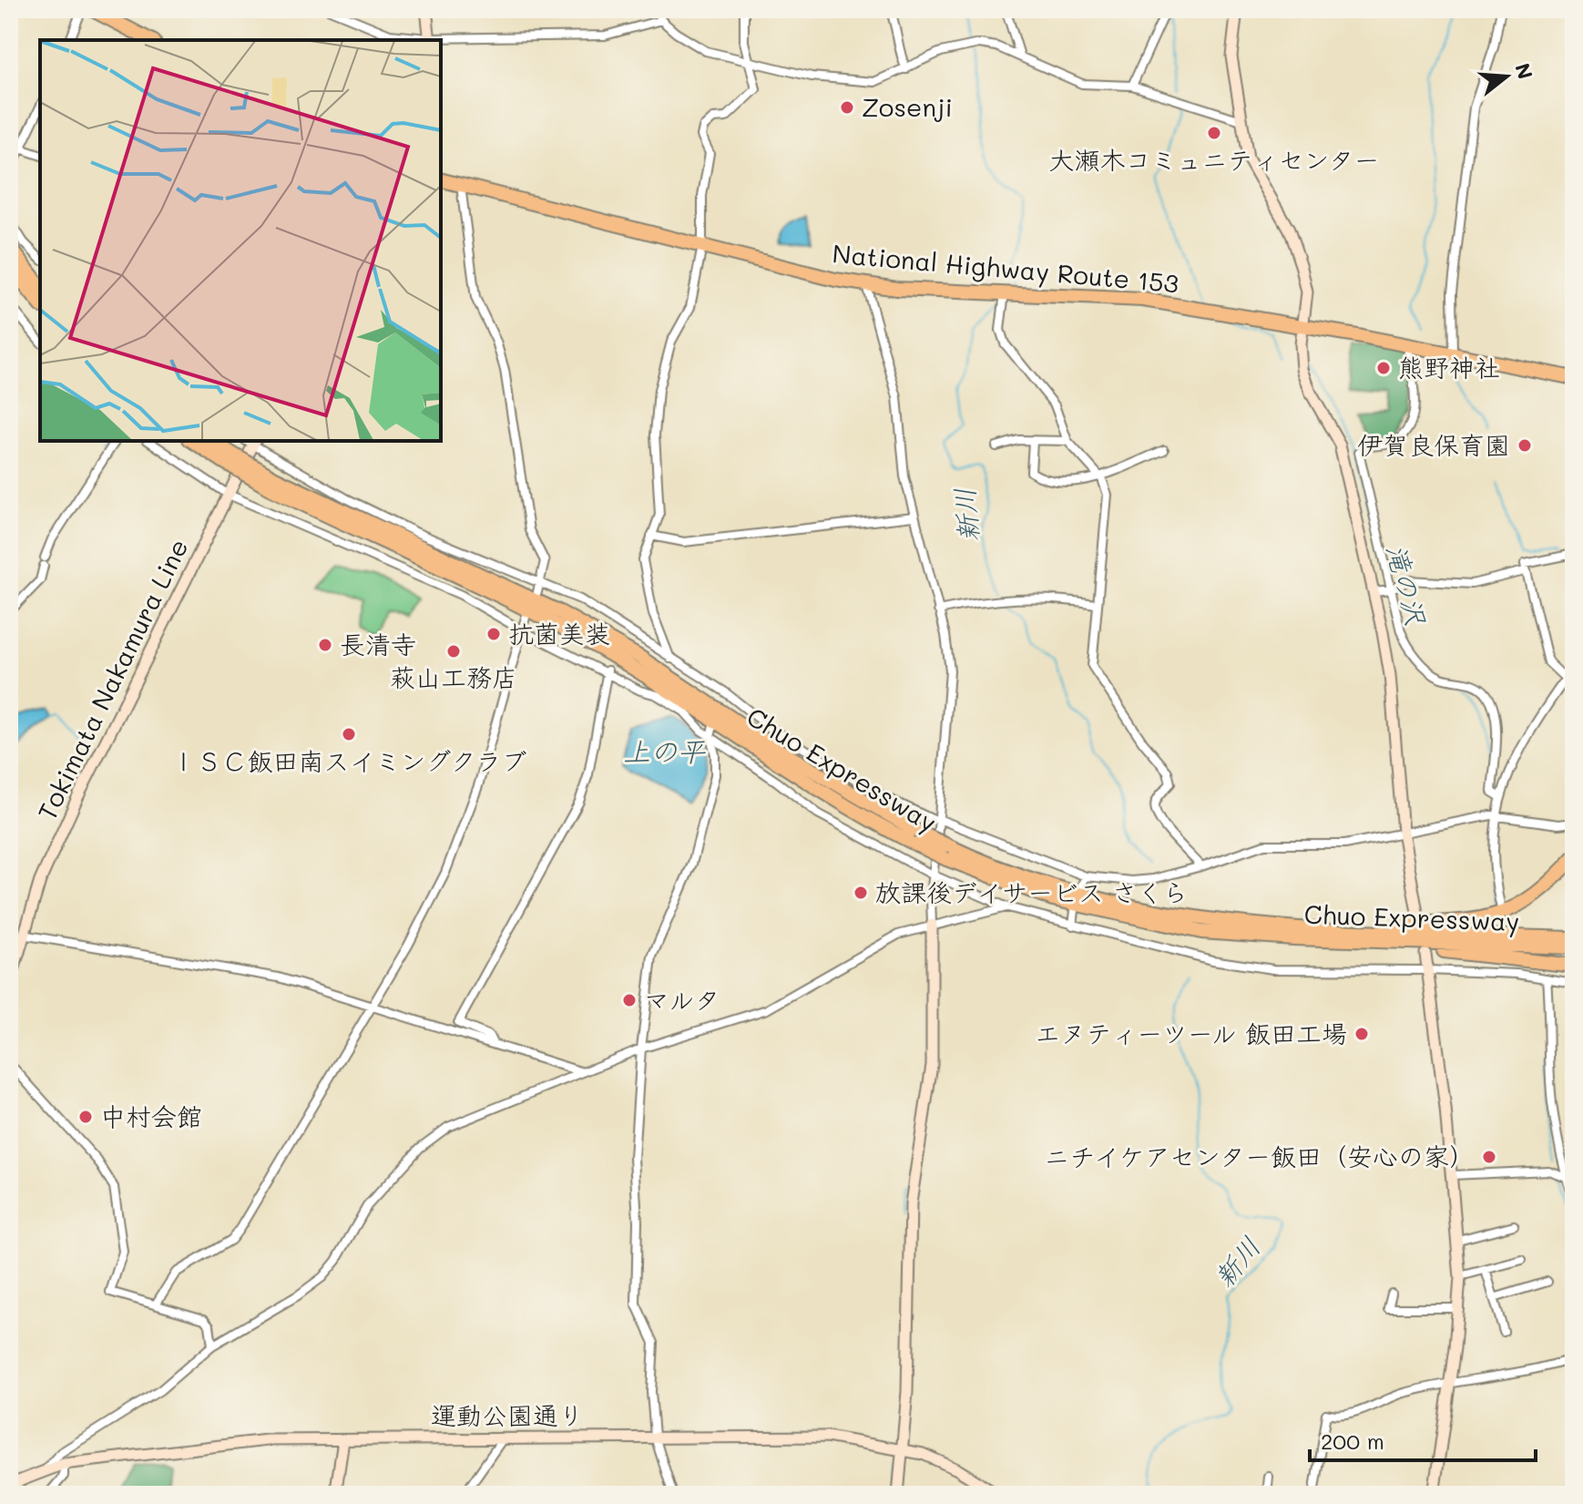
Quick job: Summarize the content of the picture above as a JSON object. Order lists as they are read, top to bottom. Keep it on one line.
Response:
{"streets":{"highway":["National Highway Route 153","Chuo Expressway"],"street":["Tokimata Nakamura Line","運動公園通り"]},"water":["新川","滝の沢","上の平"],"places":["Zosenji","大瀬木コミュニティセンター","熊野神社","伊賀良保育園","抗菌美装","長清寺","萩山工務店","ＩＳＣ飯田南スイミングクラブ","放課後デイサービス さくら","マルタ","エヌティーツール 飯田工場","中村会館","ニチイケアセンター飯田（安心の家）"],"scale_bar":"200 m","north":"right"}
